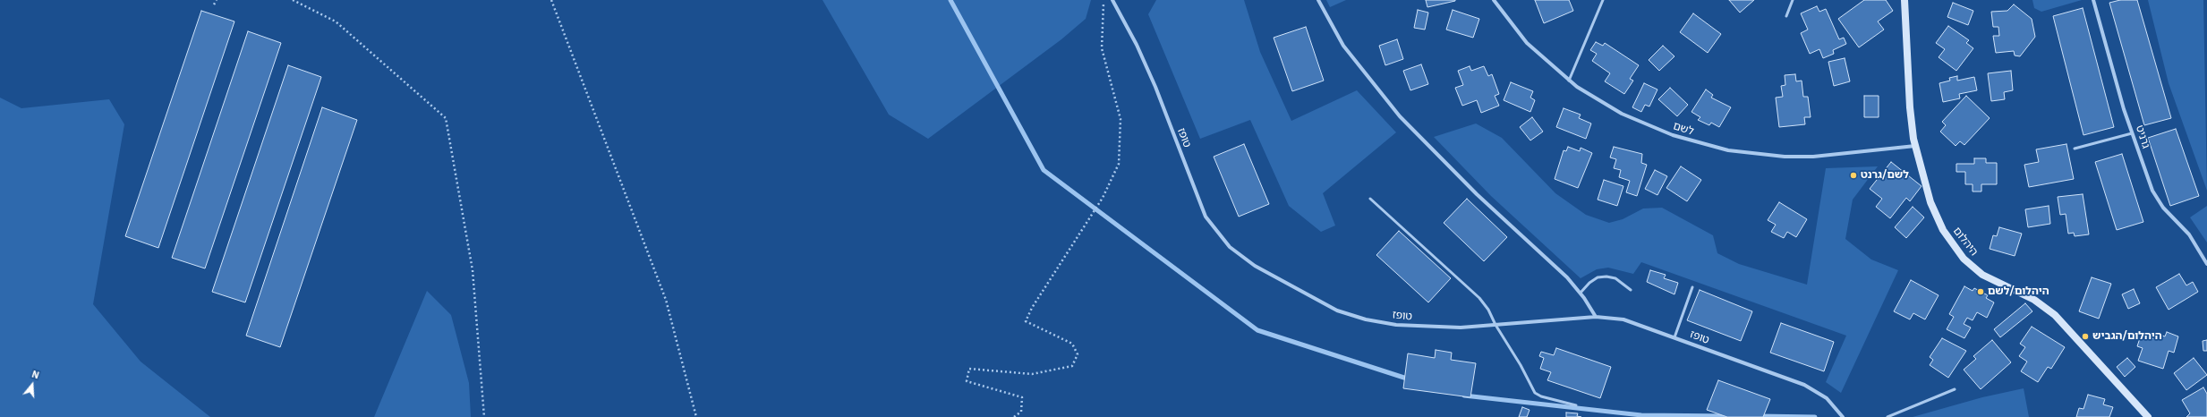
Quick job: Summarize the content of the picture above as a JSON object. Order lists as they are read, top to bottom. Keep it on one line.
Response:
{"streets":{"street":["לשם","גרניט","טופז","היהלום"]},"crossings":[["לשם","היהלום"]],"places":["לשם/גרנט","היהלום/לשם","היהלום/הגביש"],"north":"top"}
